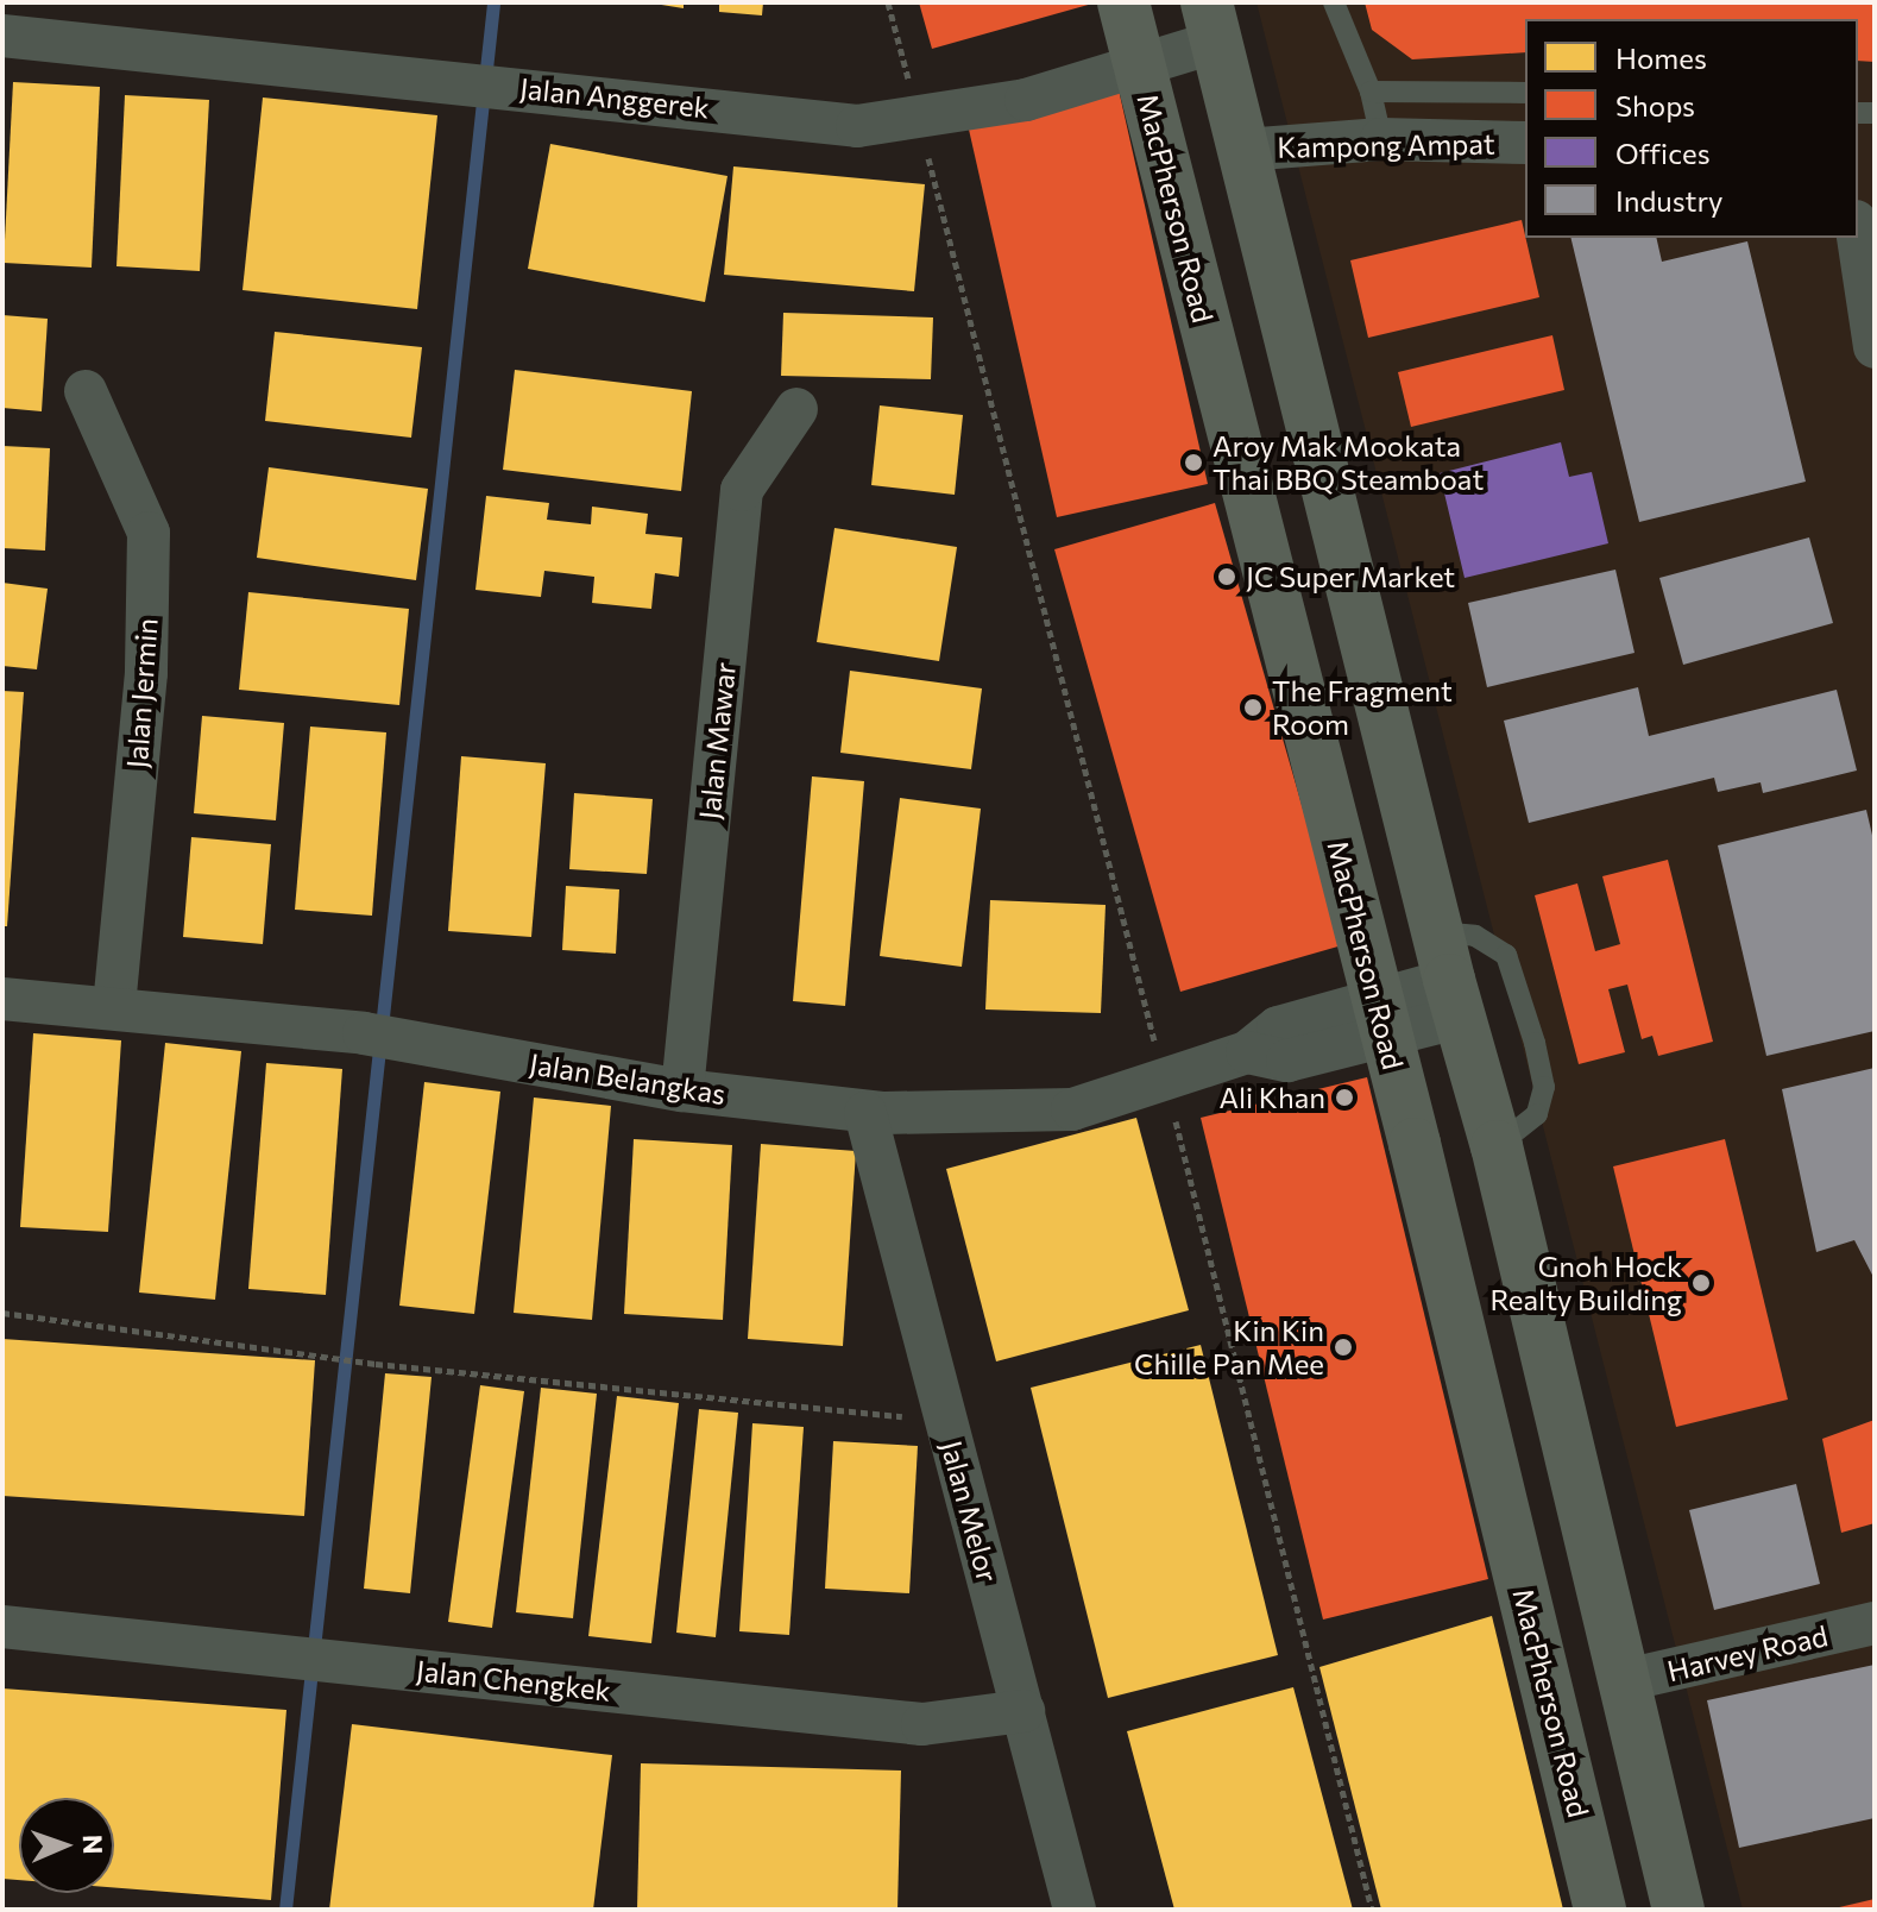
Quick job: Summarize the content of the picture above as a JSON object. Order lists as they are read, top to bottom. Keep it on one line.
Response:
{"streets":{"main road":["MacPherson Road"],"street":["Jalan Anggerek","Kampong Ampat","Jalan Jermin","Jalan Mawar","Jalan Belangkas","Jalan Melor","Harvey Road","Jalan Chengkek"]},"crossings":[["Jalan Anggerek","MacPherson Road"],["MacPherson Road","Jalan Belangkas"],["Jalan Jermin","Jalan Belangkas"],["Jalan Mawar","Jalan Belangkas"],["Jalan Belangkas","Jalan Melor"],["Jalan Melor","Jalan Chengkek"]],"places":["Aroy Mak Mookata Thai BBQ Steamboat","JC Super Market","The Fragment Room","Ali Khan","Gnoh Hock Realty Building","Kin Kin Chille Pan Mee"],"legend":["Homes","Shops","Offices","Industry"],"north":"right"}
